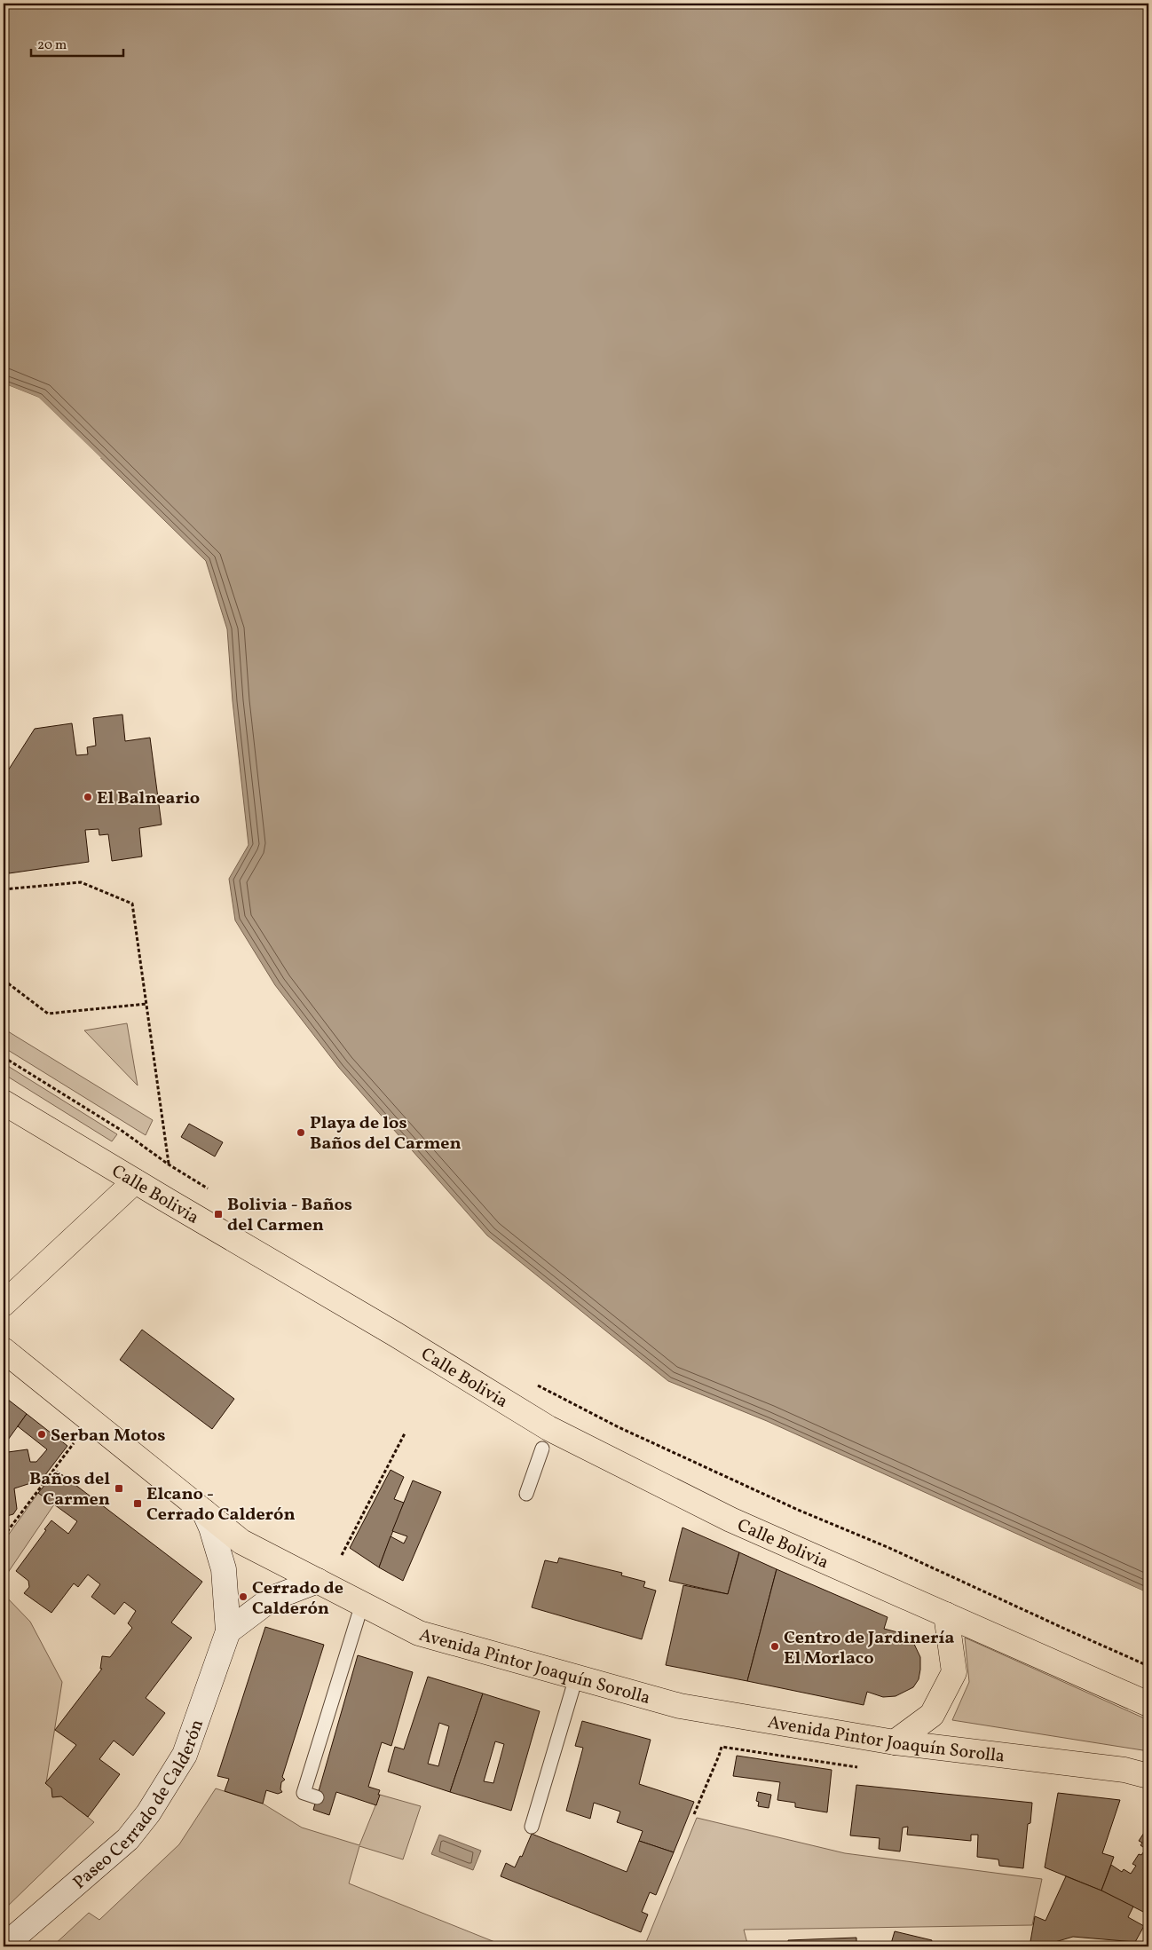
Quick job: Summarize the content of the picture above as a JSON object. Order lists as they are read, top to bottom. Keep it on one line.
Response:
{"streets":{"main road":["Calle Bolivia","Avenida Pintor Joaquín Sorolla","Paseo Cerrado de Calderón"]},"crossings":[["Avenida Pintor Joaquín Sorolla","Paseo Cerrado de Calderón"]],"places":{"other":["El Balneario","Playa de los Baños del Carmen","Serban Motos","Cerrado de Calderón","Centro de Jardinería El Morlaco"],"transit":["Bolivia - Baños del Carmen","Baños del Carmen","Elcano - Cerrado Calderón"]},"scale_bar":"20 m"}
